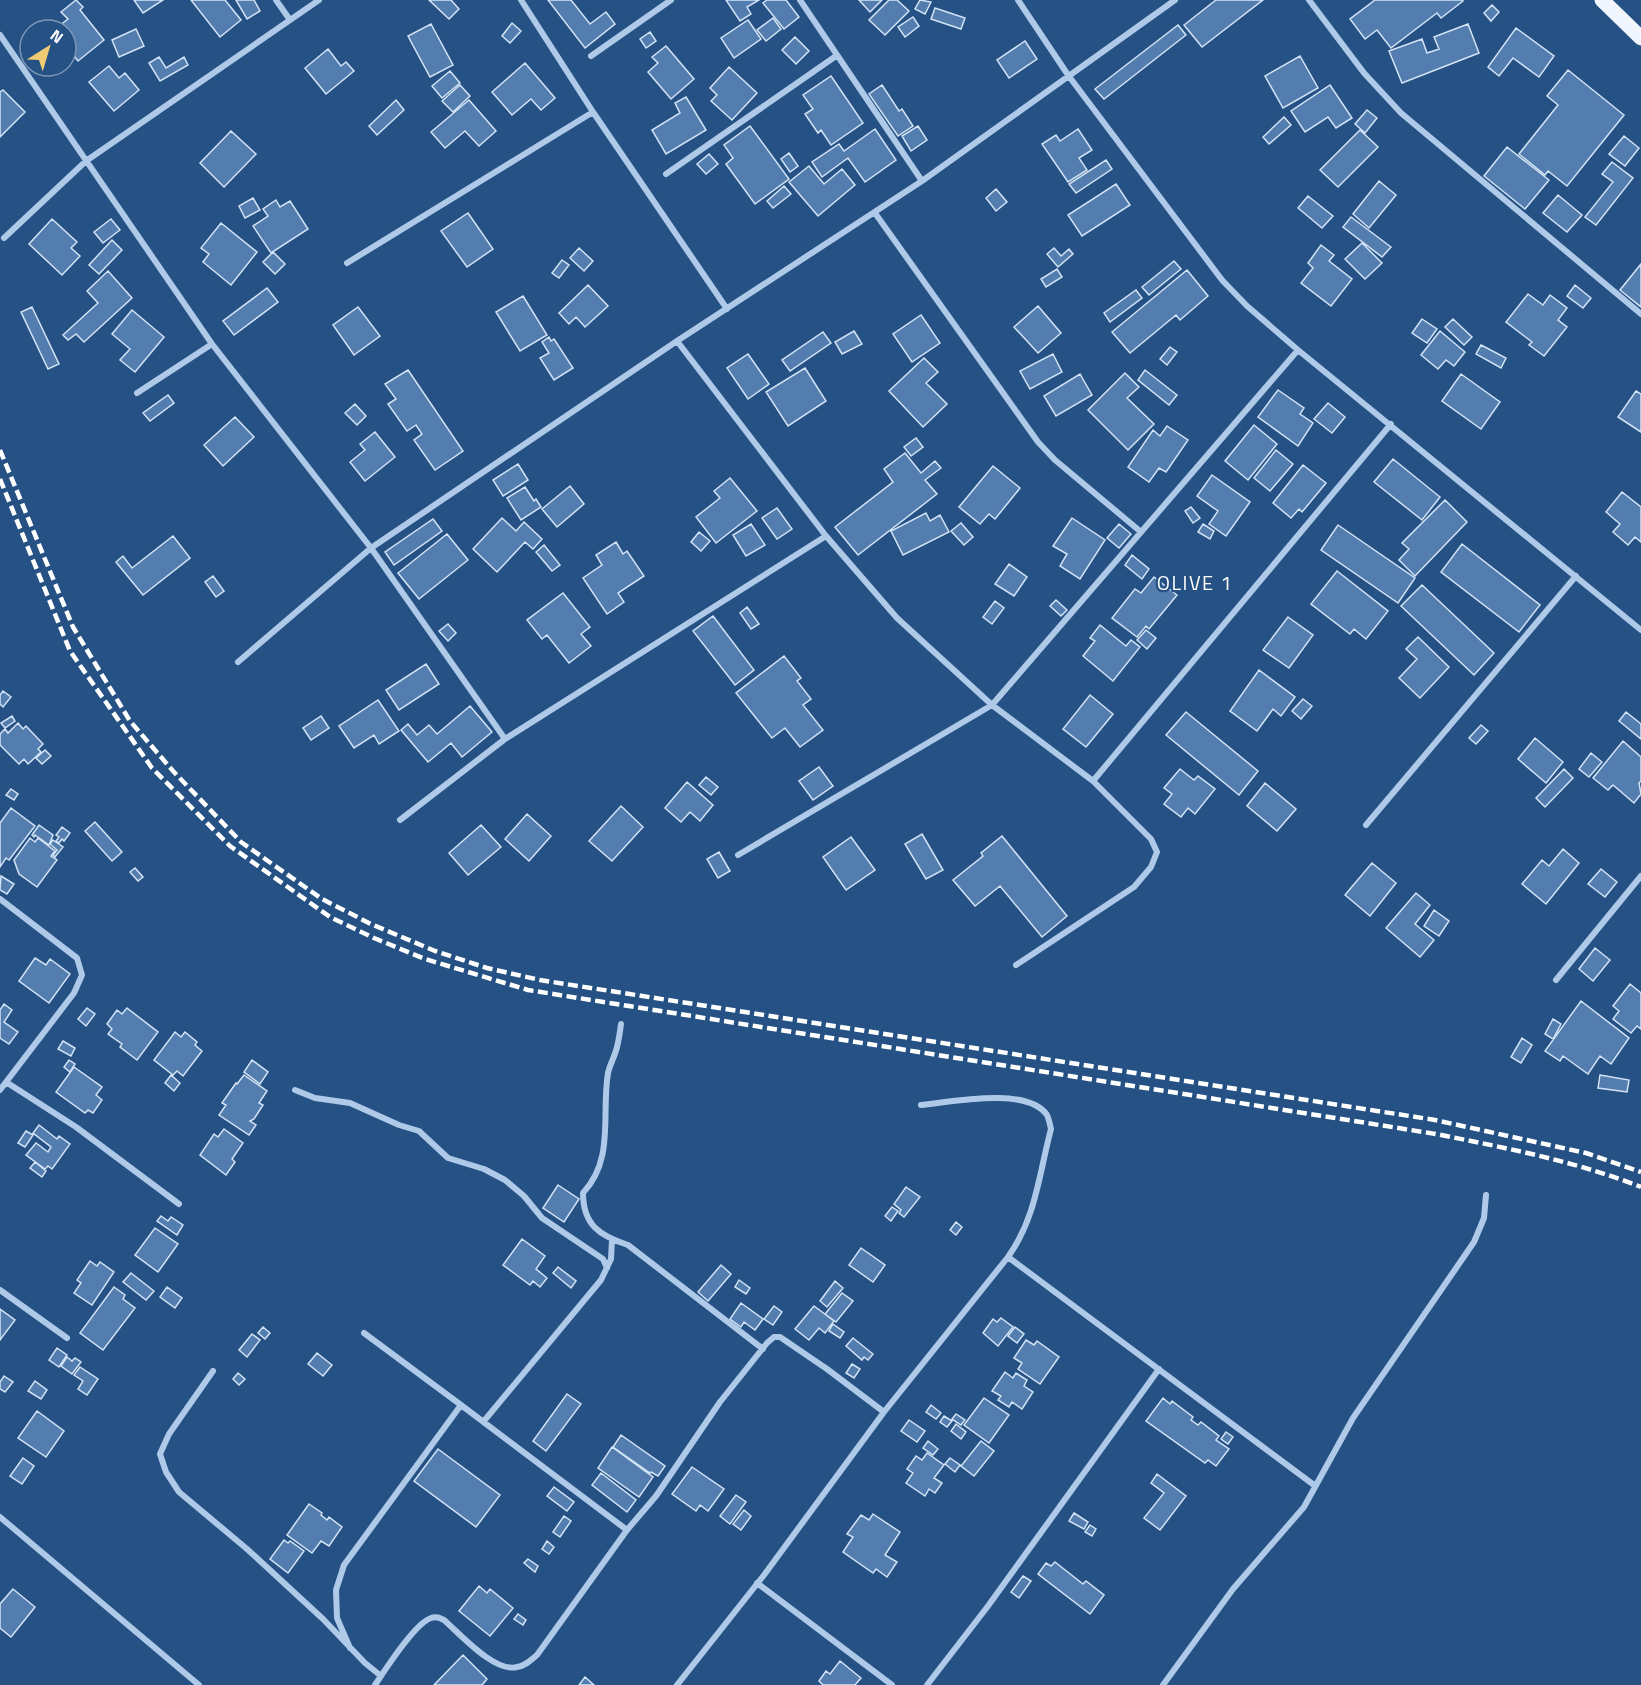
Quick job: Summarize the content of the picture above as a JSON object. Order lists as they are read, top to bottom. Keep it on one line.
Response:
{"districts":["OLIVE 1"],"north":"top right"}
